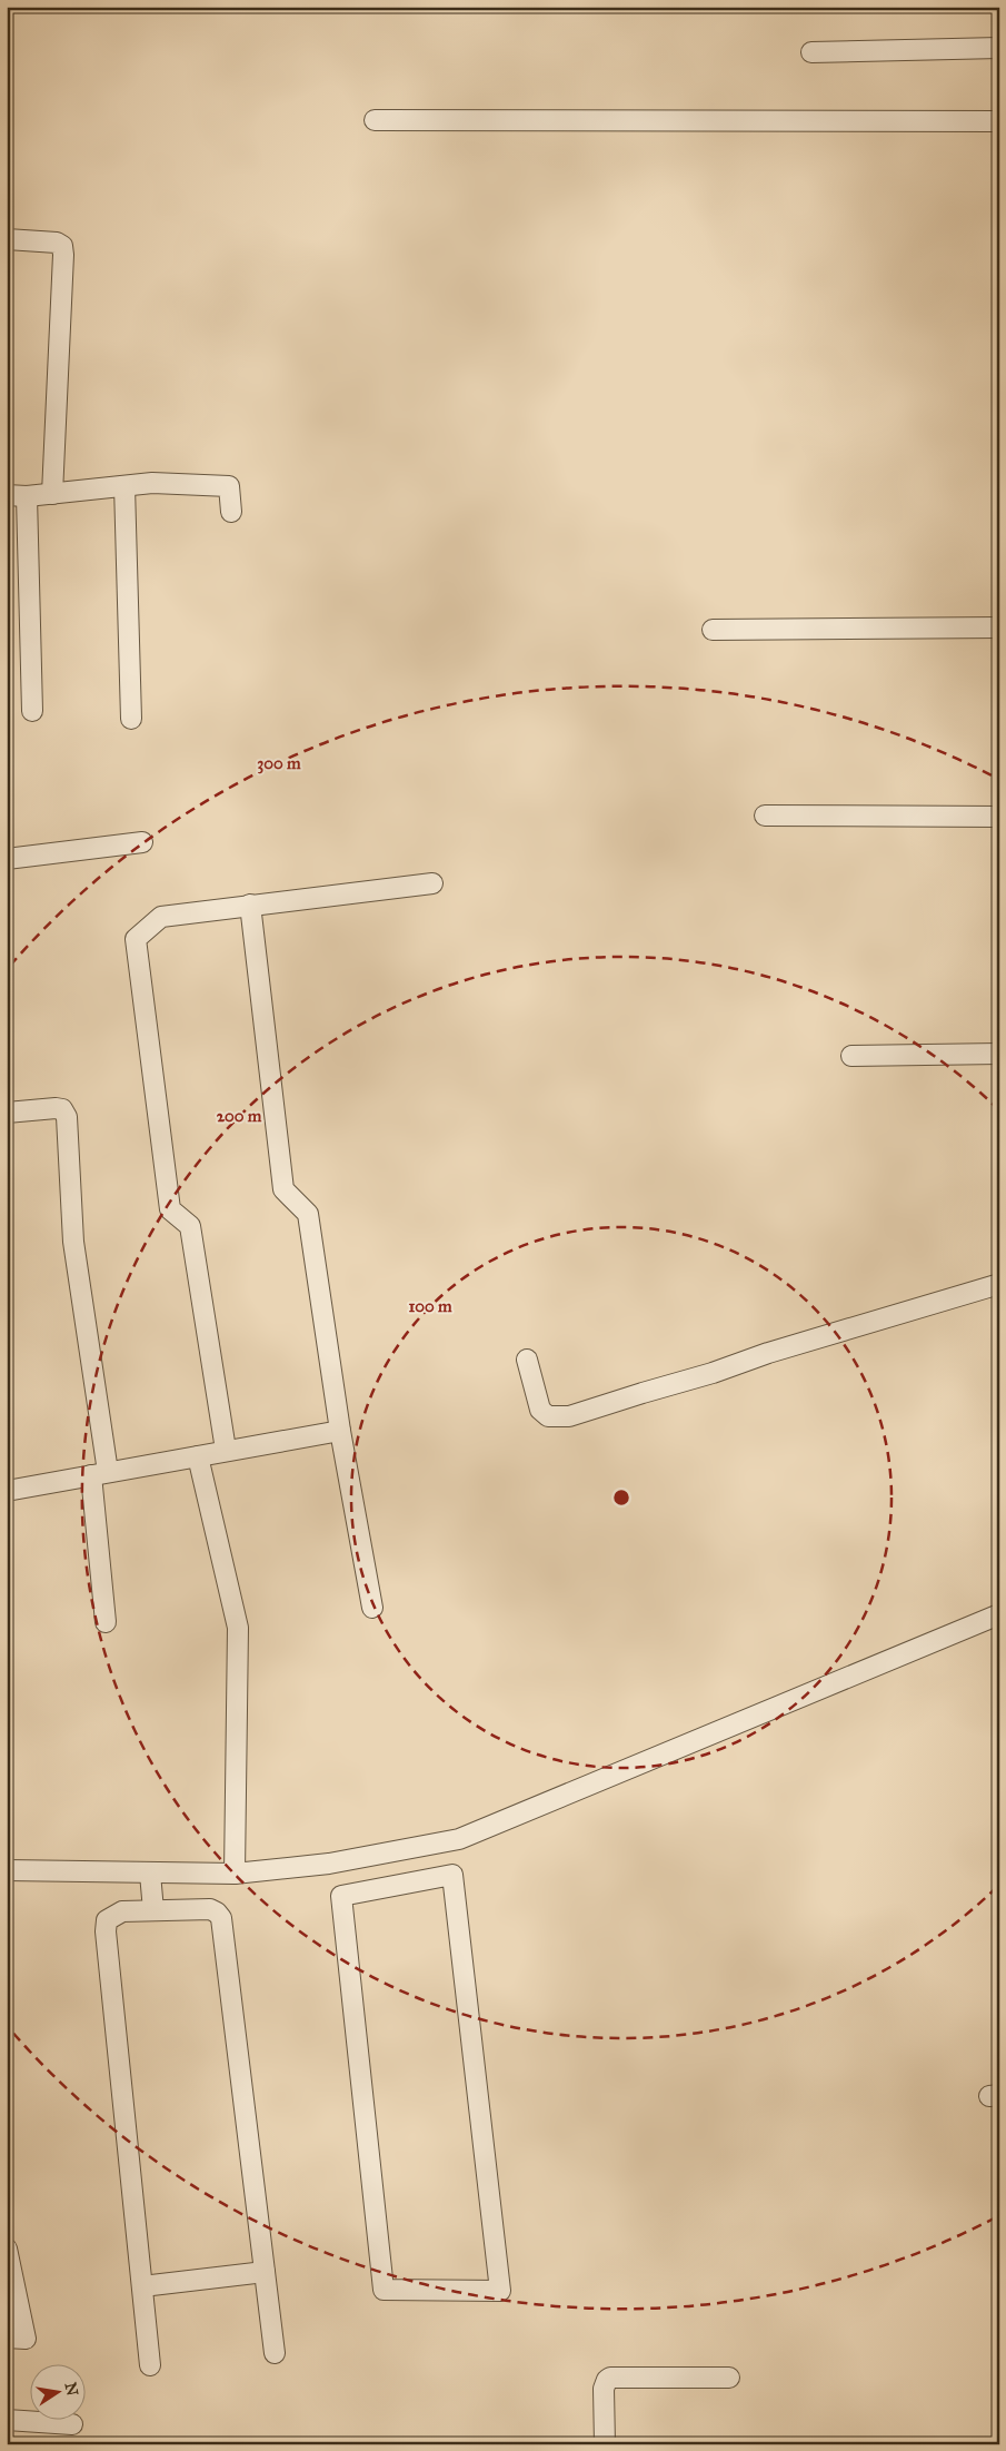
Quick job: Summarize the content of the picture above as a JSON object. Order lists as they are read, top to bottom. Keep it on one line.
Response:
{"north":"right","rings":["300 m","200 m","100 m"]}
